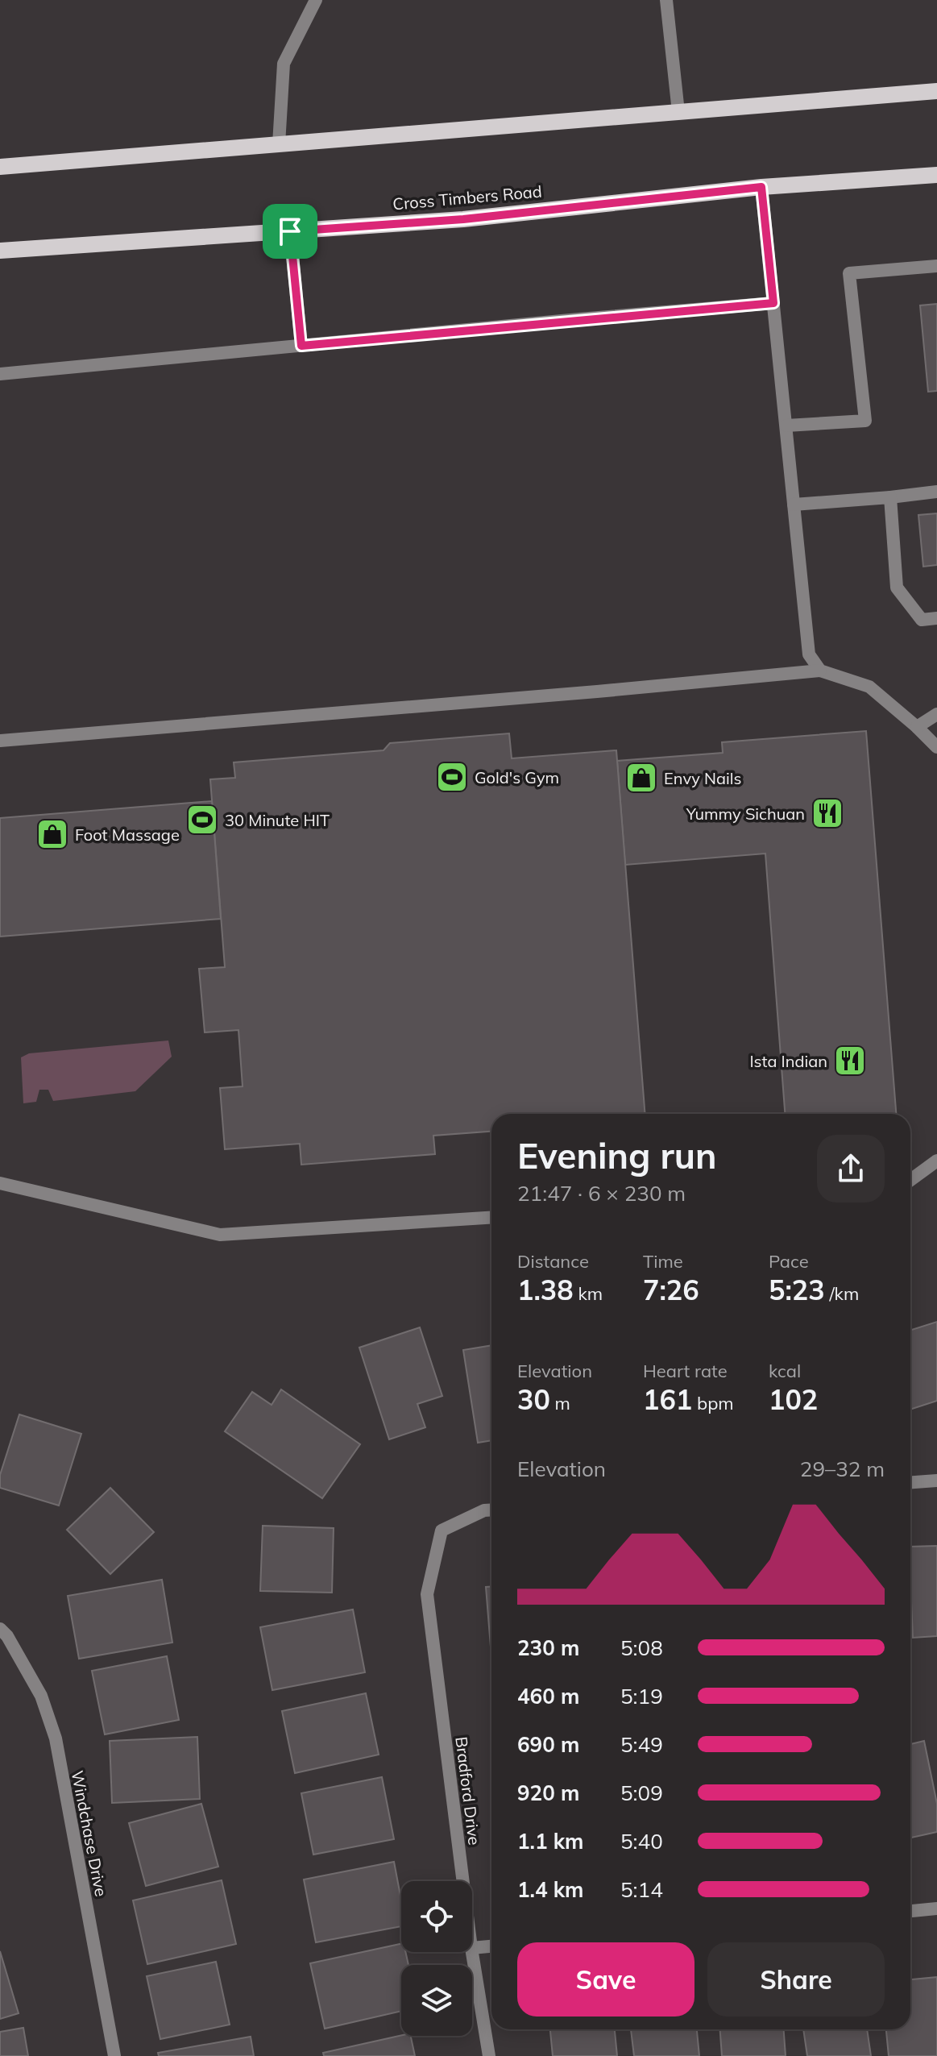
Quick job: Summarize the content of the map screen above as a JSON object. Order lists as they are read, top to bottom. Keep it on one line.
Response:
{"streets":{"main road":["Cross Timbers Road"],"street":["Bradford Drive","Windchase Drive"]},"places":{"sports":["Gold's Gym","30 Minute HIT"],"shop":["Envy Nails","Foot Massage"],"restaurant":["Yummy Sichuan","Ista Indian"]},"page":{"heading":["Evening run","21:47 · 6 × 230 m"],"stats":[["Distance","1.38 km"],["Time","7:26"],["Pace","5:23 /km"],["Elevation","30 m"],["Heart rate","161 bpm"],["kcal","102"]],"chart":["Elevation","29–32 m"],"list":[{"name":"230 m","note":"5:08"},{"name":"460 m","note":"5:19"},{"name":"690 m","note":"5:49"},{"name":"920 m","note":"5:09"},{"name":"1.1 km","note":"5:40"},{"name":"1.4 km","note":"5:14"}],"buttons":["Save","Share"]}}
